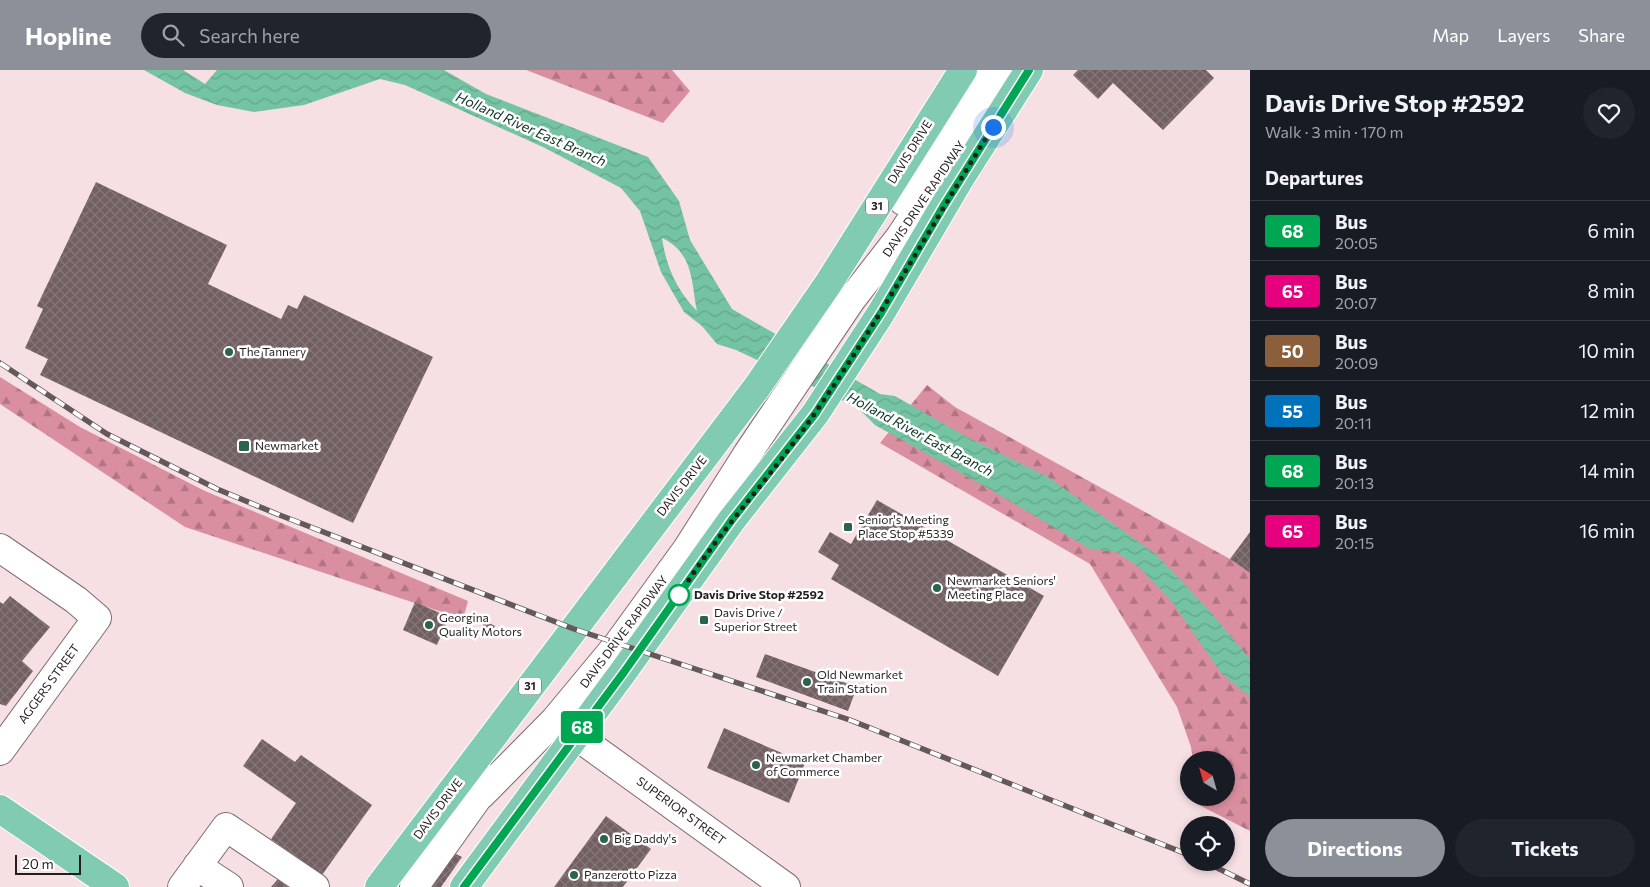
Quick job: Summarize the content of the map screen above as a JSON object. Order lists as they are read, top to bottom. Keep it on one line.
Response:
{"streets":{"main road":["DAVIS DRIVE","31"],"street":["DAVIS DRIVE RAPIDWAY","AGGERS STREET","SUPERIOR STREET"]},"crossings":[["DAVIS DRIVE","DAVIS DRIVE RAPIDWAY"],["DAVIS DRIVE","SUPERIOR STREET"]],"water":["Holland River East Branch"],"places":{"other":["The Tannery","Newmarket Seniors' Meeting Place","Davis Drive Stop #2592","Georgina Quality Motors","Old Newmarket Train Station","Newmarket Chamber of Commerce","Big Daddy's","Panzerotto Pizza"],"transit":["Newmarket","Senior's Meeting Place Stop #5339","Davis Drive / Superior Street"]},"lines":["bus line 68"],"scale_bar":"20 m","north":"top left","page":{"header":"Hopline","search":"Search here","nav":["Map","Layers","Share"],"on_map":"68","heading":[["Davis Drive Stop #2592","Walk · 3 min · 170 m"],"Departures"],"list":[{"mark":"68","name":"Bus","note":"20:05","value":"6 min"},{"mark":"65","name":"Bus","note":"20:07","value":"8 min"},{"mark":"50","name":"Bus","note":"20:09","value":"10 min"},{"mark":"55","name":"Bus","note":"20:11","value":"12 min"},{"mark":"68","name":"Bus","note":"20:13","value":"14 min"},{"mark":"65","name":"Bus","note":"20:15","value":"16 min"}],"buttons":["Directions","Tickets"],"scale":"20 m"}}
